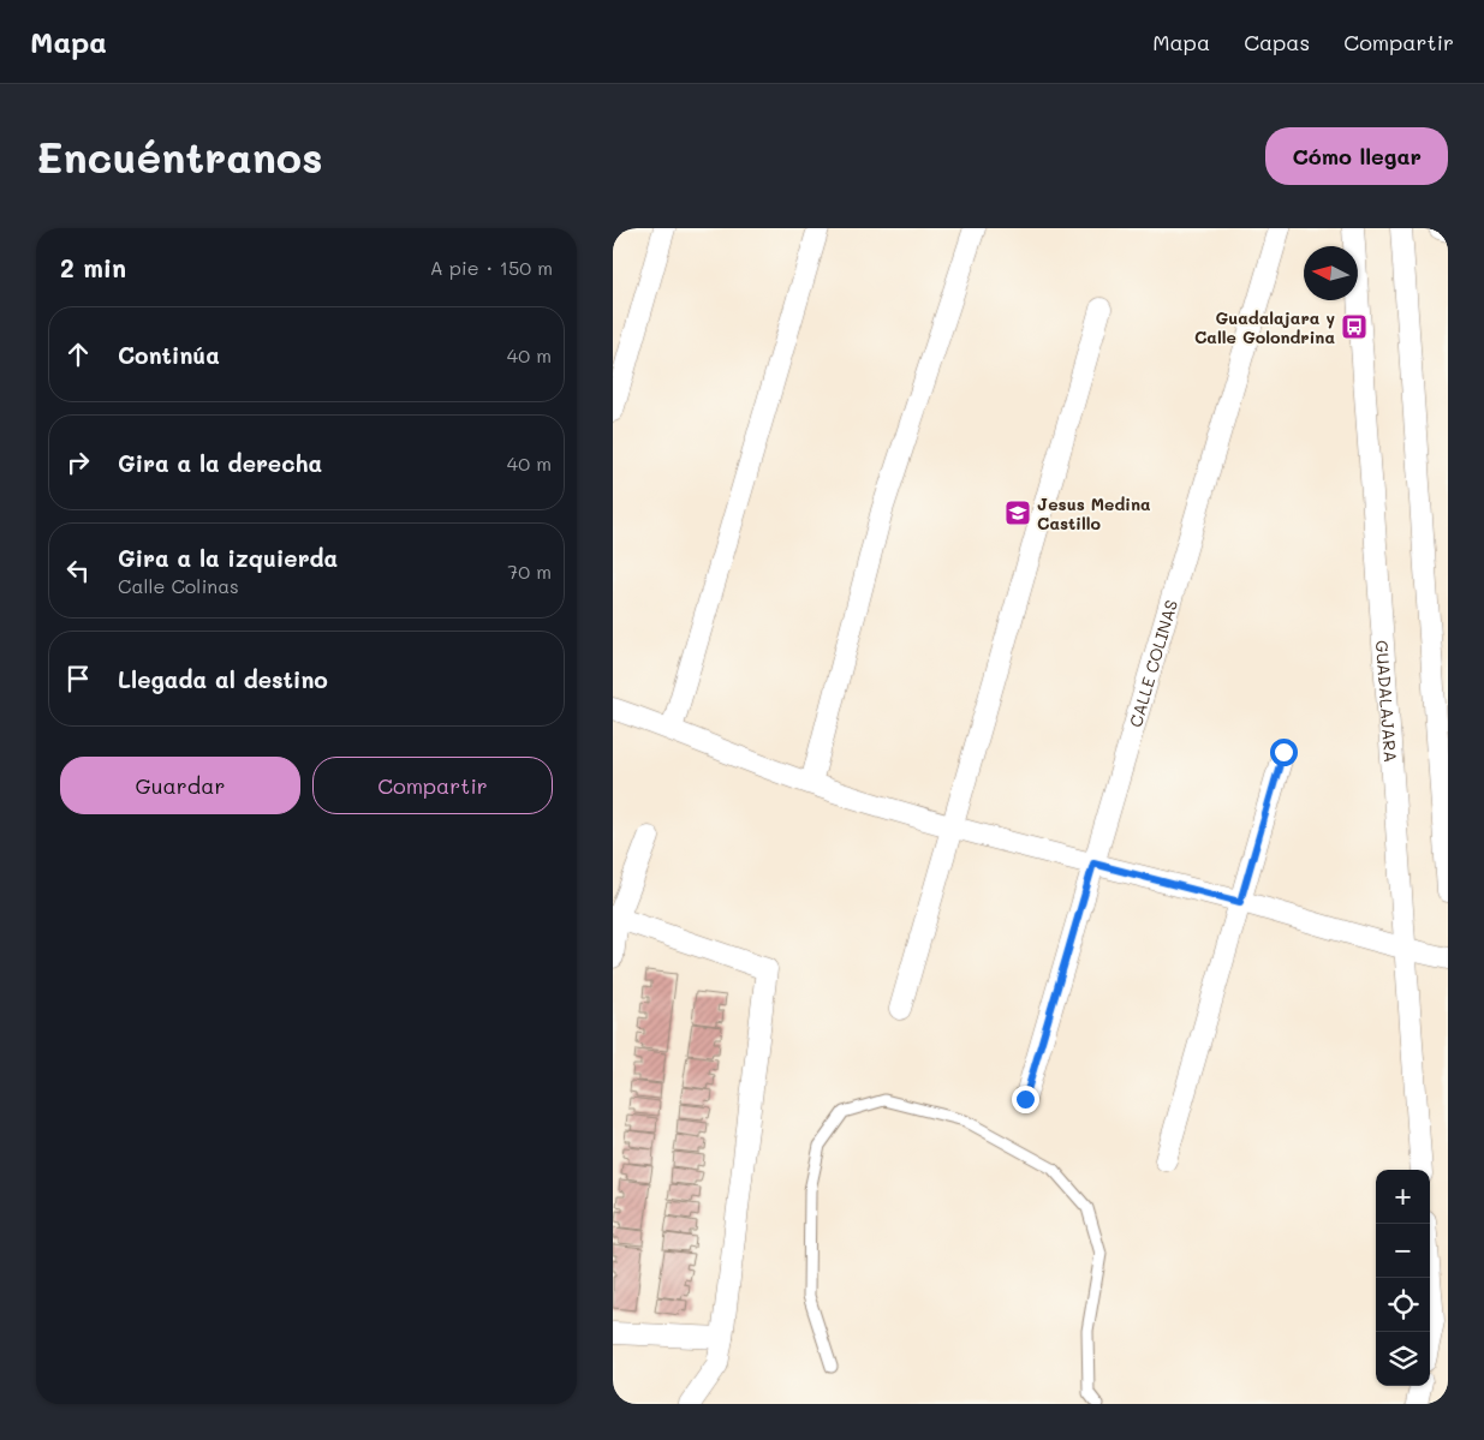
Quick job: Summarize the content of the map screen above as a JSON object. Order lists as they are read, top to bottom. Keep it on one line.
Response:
{"streets":{"street":["CALLE COLINAS","GUADALAJARA"]},"places":{"bus stop":["Guadalajara y Calle Golondrina"],"school or university":["Jesus Medina Castillo"]},"north":"left","page":{"header":"Mapa","nav":["Mapa","Capas","Compartir"],"buttons":["Cómo llegar",["Guardar","Compartir"]],"title":"Encuéntranos","heading":["2 min","A pie · 150 m"],"list":[["Continúa","40 m"],["Gira a la derecha","40 m"],["Gira a la izquierda","Calle Colinas","70 m"],"Llegada al destino"],"map_buttons":["+","−"]}}
